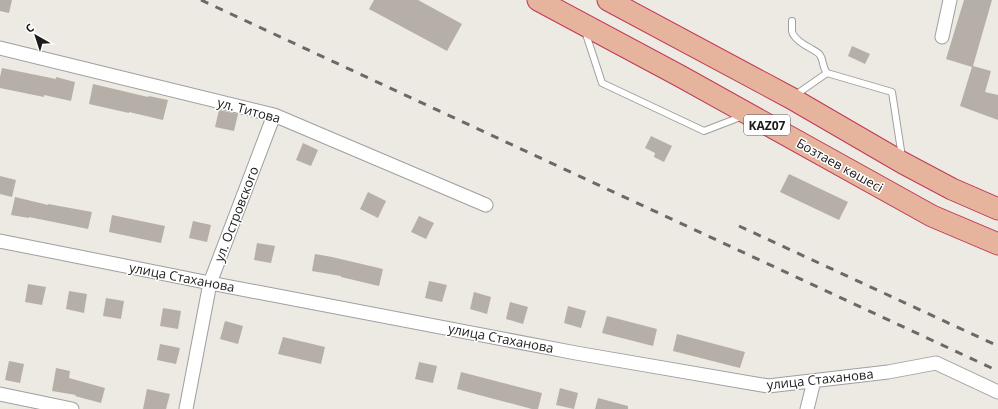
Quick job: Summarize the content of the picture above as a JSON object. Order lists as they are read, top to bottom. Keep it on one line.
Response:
{"streets":{"highway":["KAZ07","Бозтаев көшесі"],"street":["ул. Титова","ул. Островского","улица Стаханова"]},"crossings":[["ул. Титова","ул. Островского"],["ул. Островского","улица Стаханова"]],"north":"top left"}
